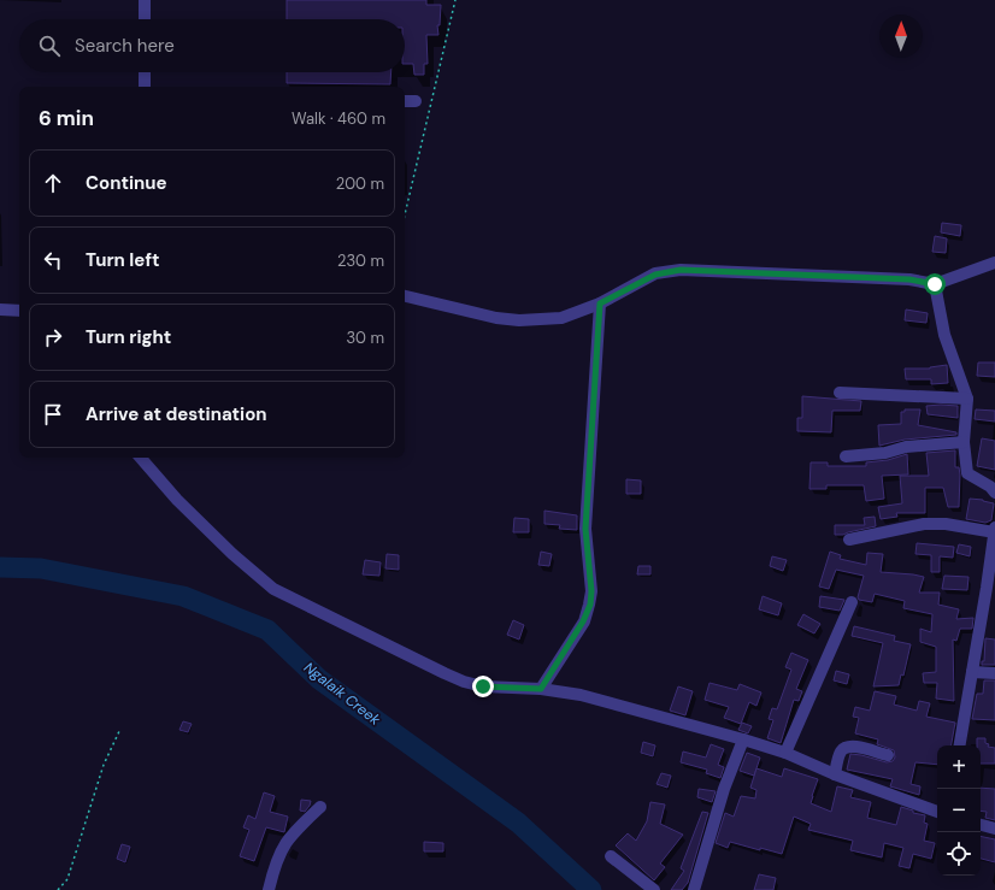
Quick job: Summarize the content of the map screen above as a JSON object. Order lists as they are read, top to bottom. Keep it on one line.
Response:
{"water":["Ngalaik Creek"],"north":"top","page":{"search":"Search here","heading":["6 min","Walk · 460 m"],"list":[["Continue","200 m"],["Turn left","230 m"],["Turn right","30 m"],"Arrive at destination"],"map_buttons":["+","−"]}}
